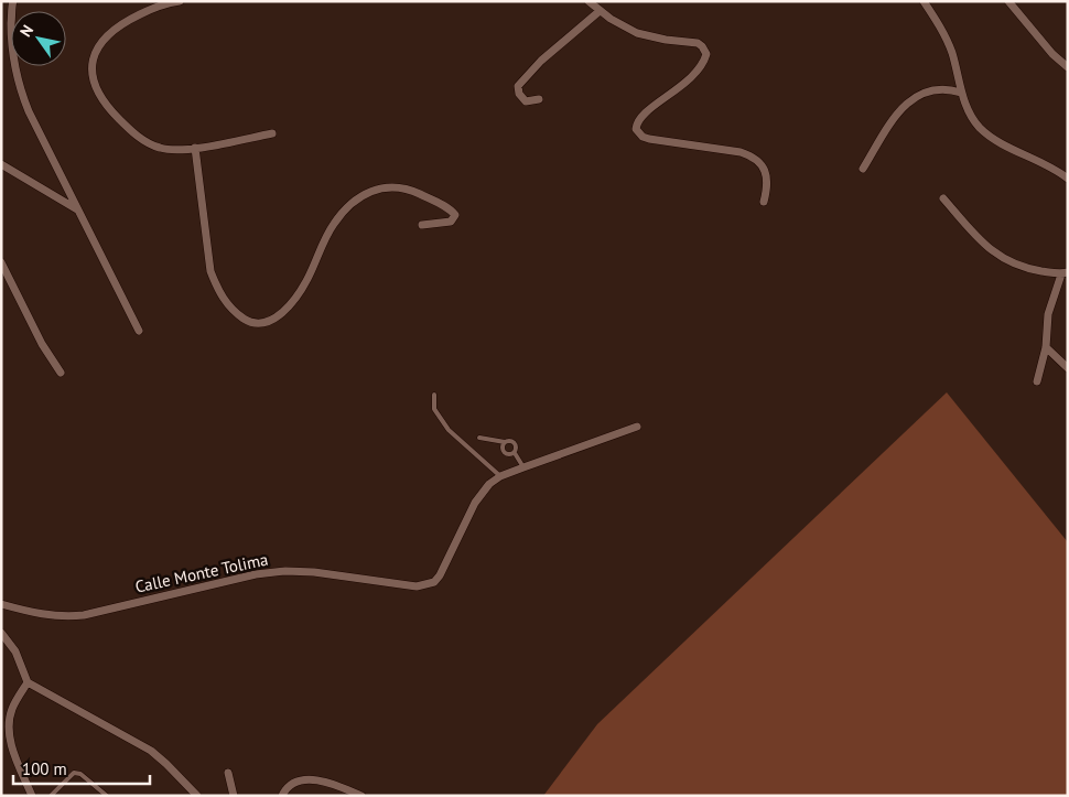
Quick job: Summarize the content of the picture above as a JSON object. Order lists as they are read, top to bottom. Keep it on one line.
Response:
{"streets":{"street":["Calle Monte Tolima"]},"scale_bar":"100 m","north":"top left"}
